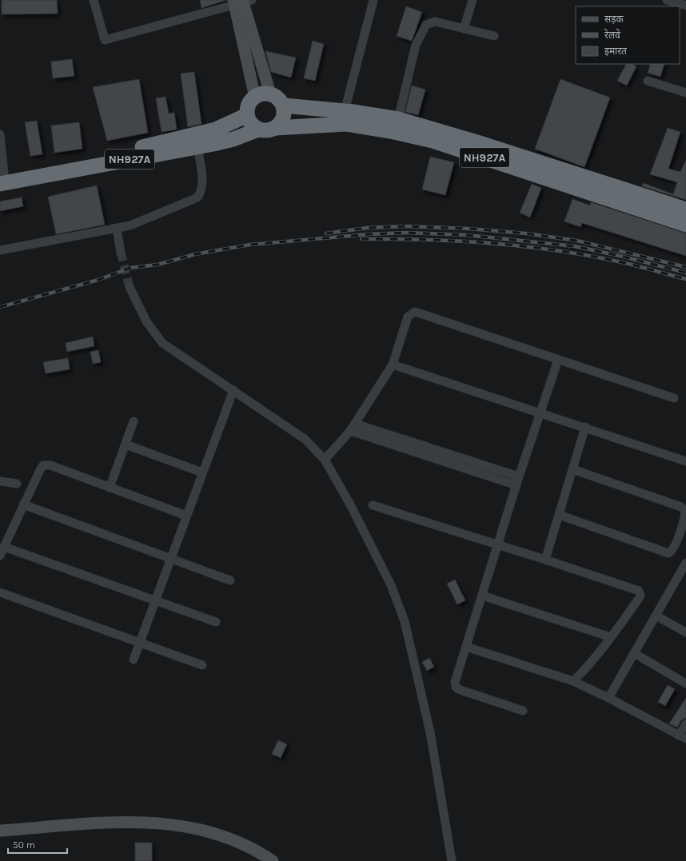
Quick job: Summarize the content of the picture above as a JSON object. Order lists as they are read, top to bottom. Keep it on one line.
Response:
{"streets":{"highway":["NH927A"]},"legend":["सड़क","रेलवे","इमारत"],"scale_bar":"50 m"}
